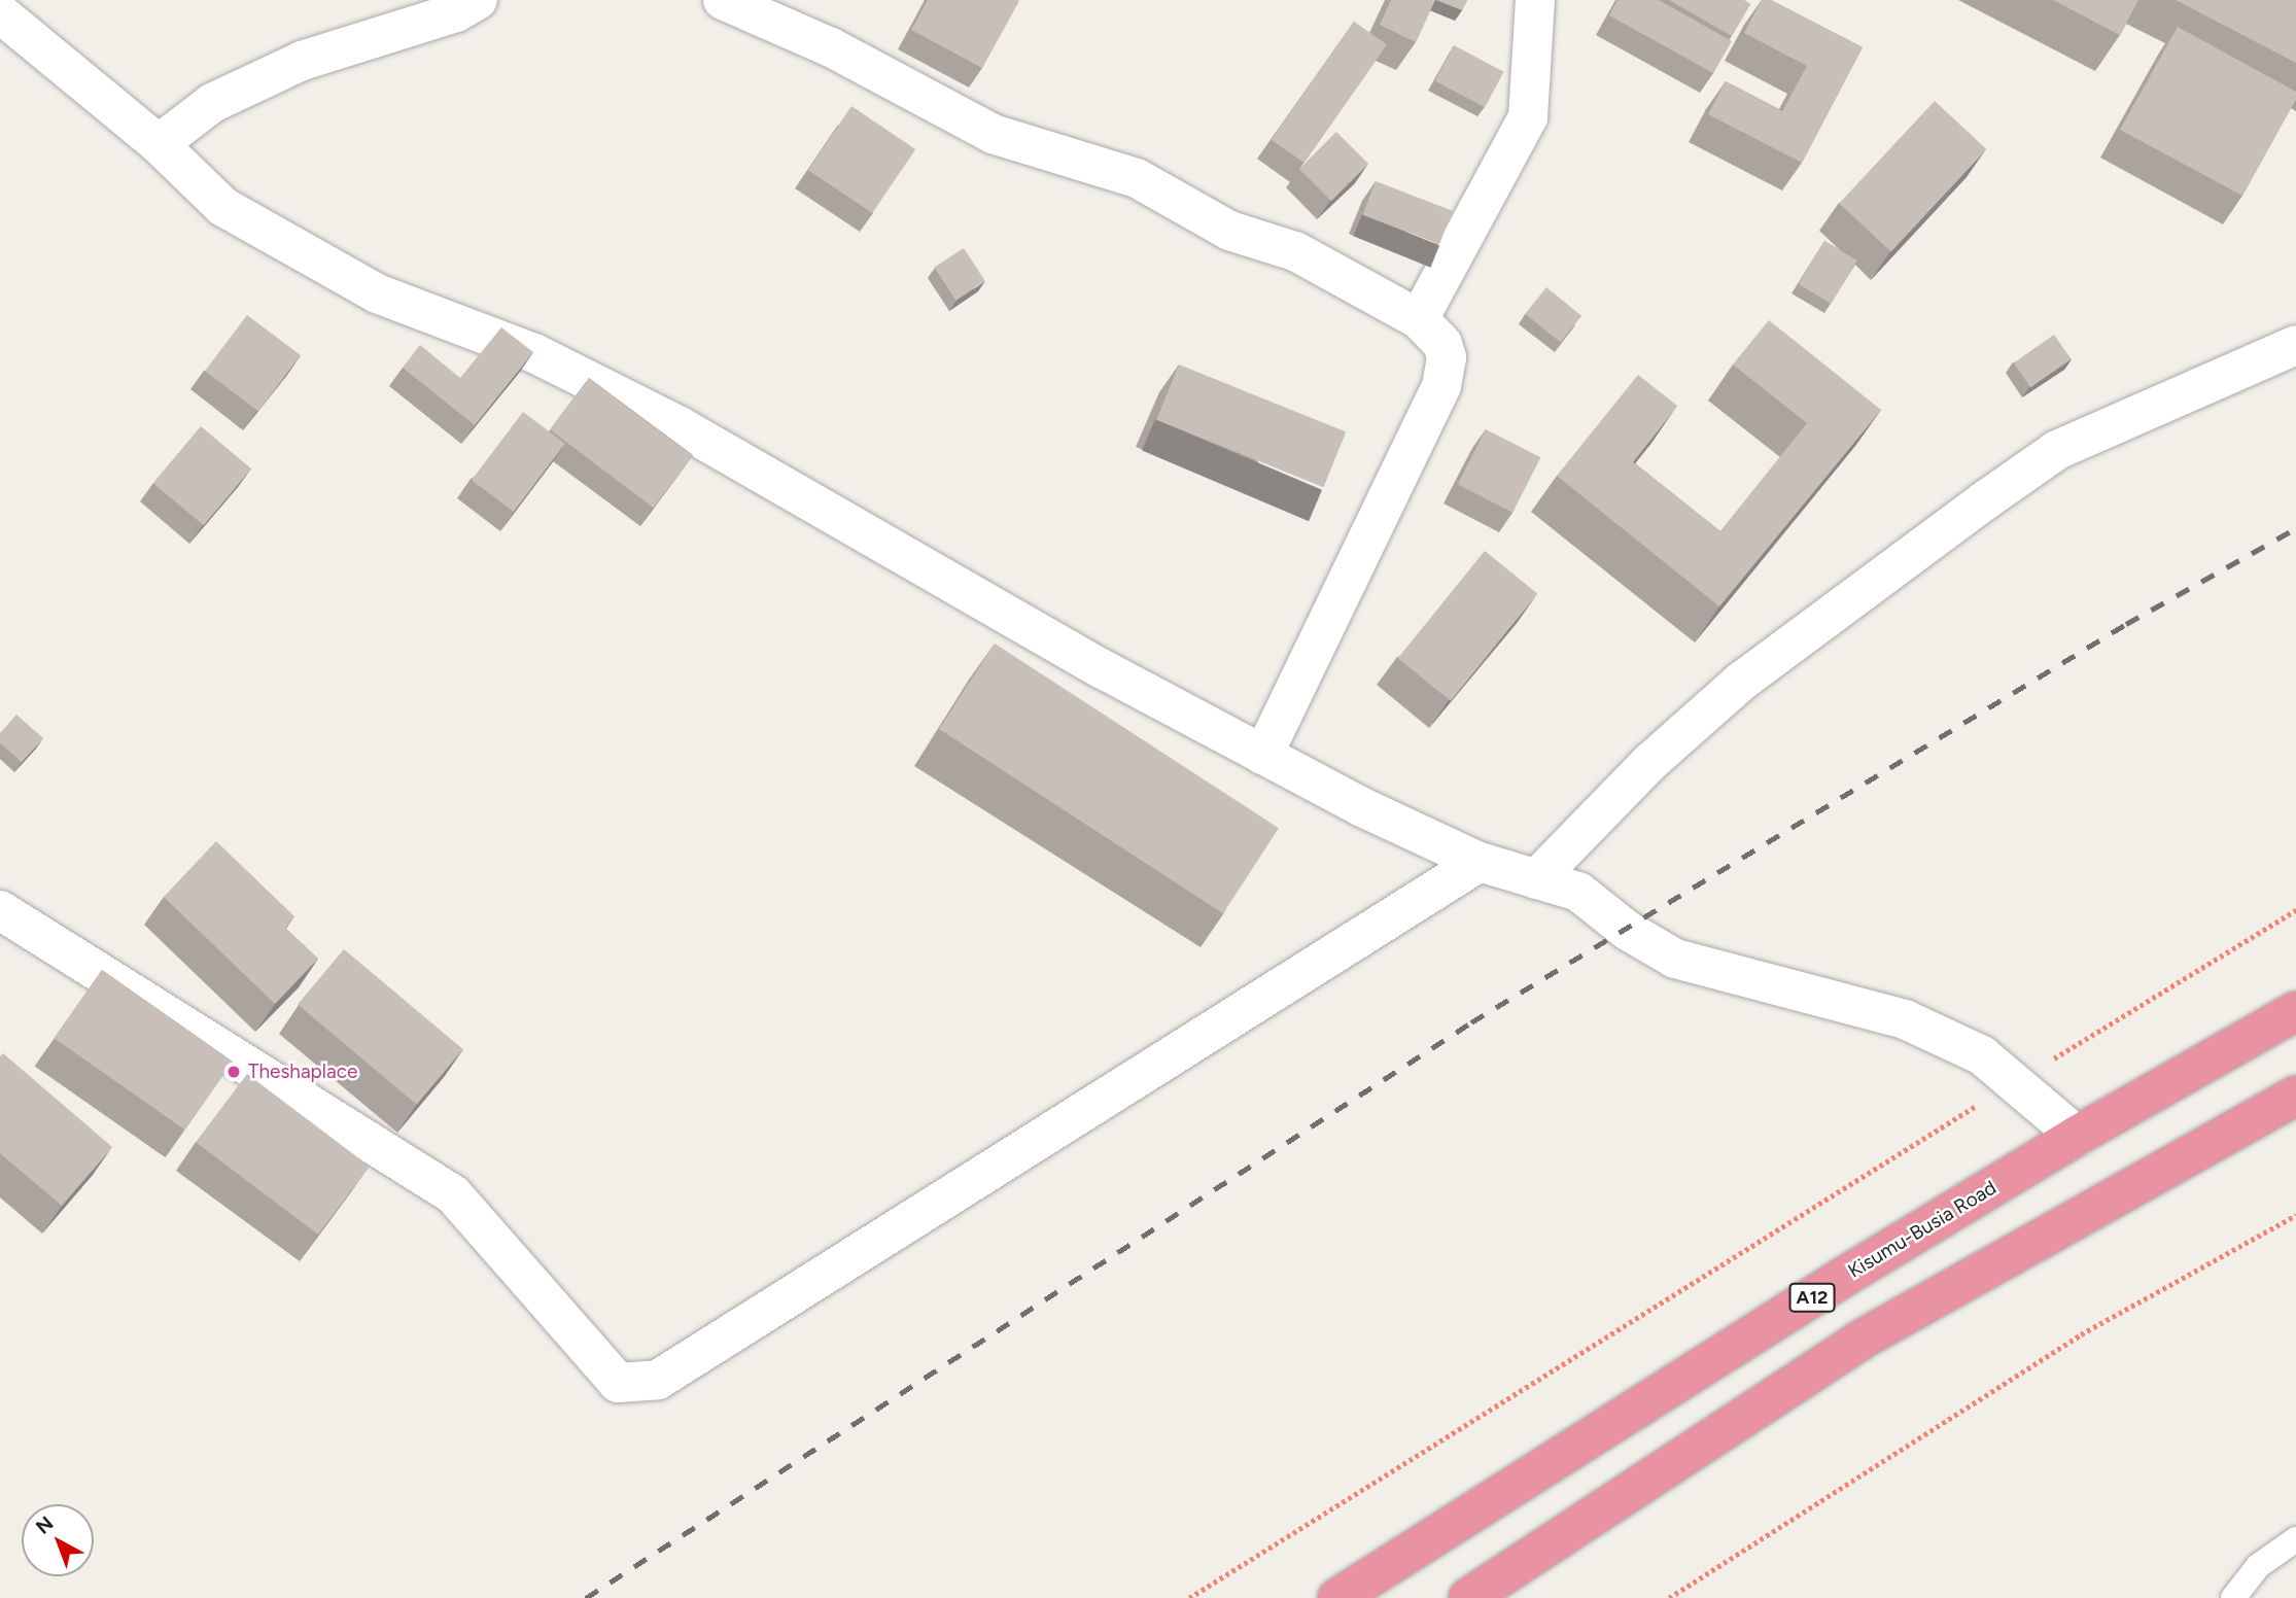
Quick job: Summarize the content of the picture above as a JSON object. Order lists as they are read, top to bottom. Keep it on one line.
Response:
{"streets":{"highway":["Kisumu-Busia Road","A12"]},"places":["Theshaplace"],"north":"top left"}
